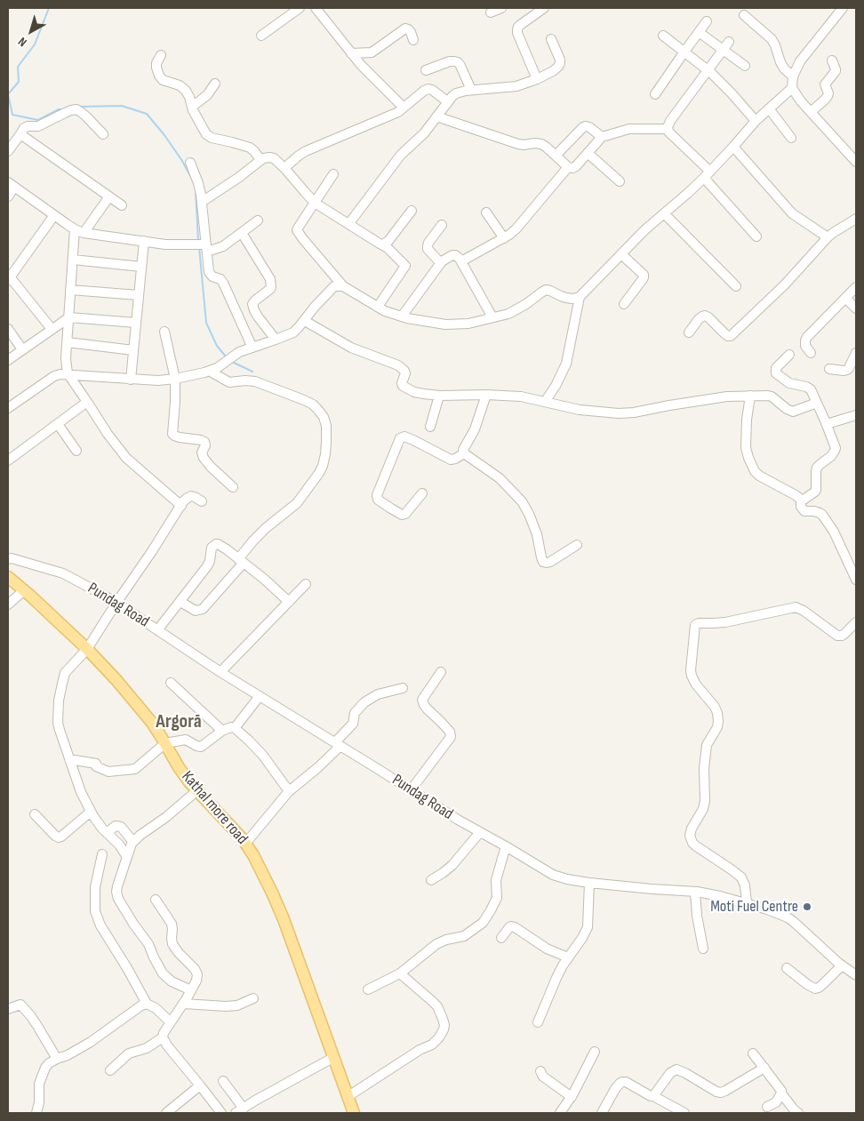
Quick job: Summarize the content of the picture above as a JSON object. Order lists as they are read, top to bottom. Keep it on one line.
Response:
{"streets":{"main road":["Kathal more road"],"street":["Pundag Road"]},"districts":["Argorā"],"places":["Moti Fuel Centre"],"north":"bottom left"}
